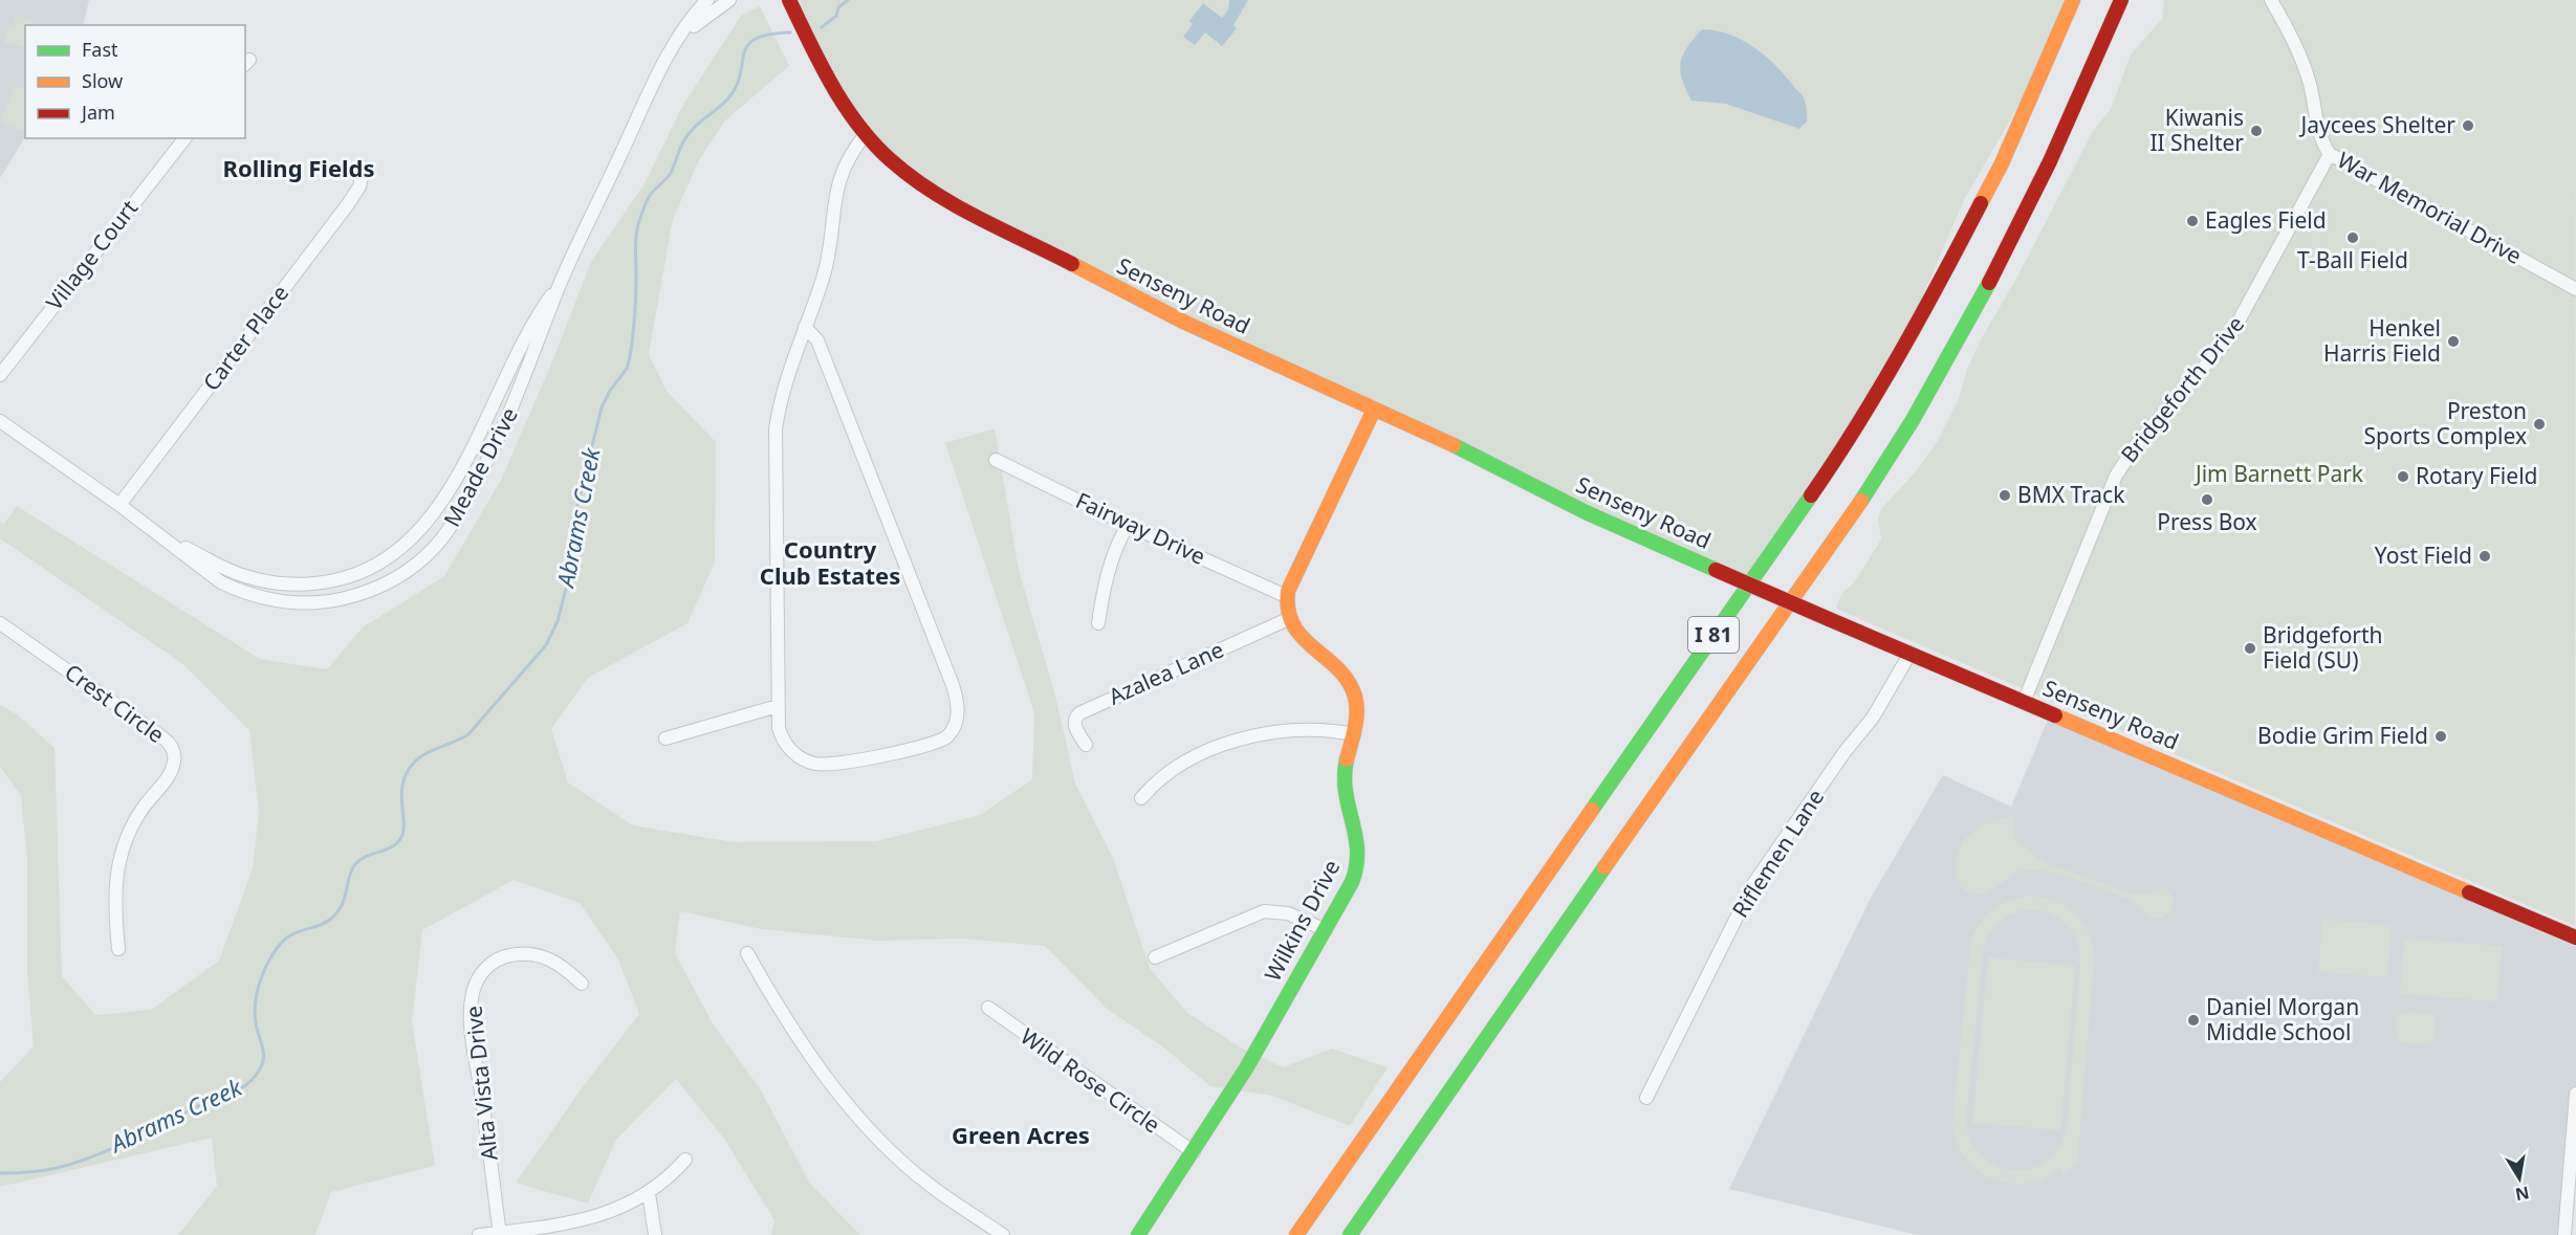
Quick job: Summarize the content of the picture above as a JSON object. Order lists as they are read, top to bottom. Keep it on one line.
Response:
{"streets":{"main road":["Senseny Road","I 81","Wilkins Drive"],"street":["War Memorial Drive","Village Court","Carter Place","Bridgeforth Drive","Meade Drive","Fairway Drive","Azalea Lane","Crest Circle","Riflemen Lane","Wild Rose Circle","Alta Vista Drive"]},"crossings":[["War Memorial Drive","Bridgeforth Drive"],["Senseny Road","Bridgeforth Drive"],["Senseny Road","Riflemen Lane"],["Carter Place","Meade Drive"],["Azalea Lane","Wilkins Drive"],["Wilkins Drive","Wild Rose Circle"]],"districts":["Rolling Fields","Country Club Estates","Green Acres"],"water":["Abrams Creek"],"parks":["Jim Barnett Park"],"places":["Jaycees Shelter","Kiwanis II Shelter","Eagles Field","T-Ball Field","Henkel Harris Field","Preston Sports Complex","Rotary Field","BMX Track","Press Box","Yost Field","Bridgeforth Field (SU)","Bodie Grim Field","Daniel Morgan Middle School"],"legend":["Fast","Slow","Jam"],"north":"bottom"}
